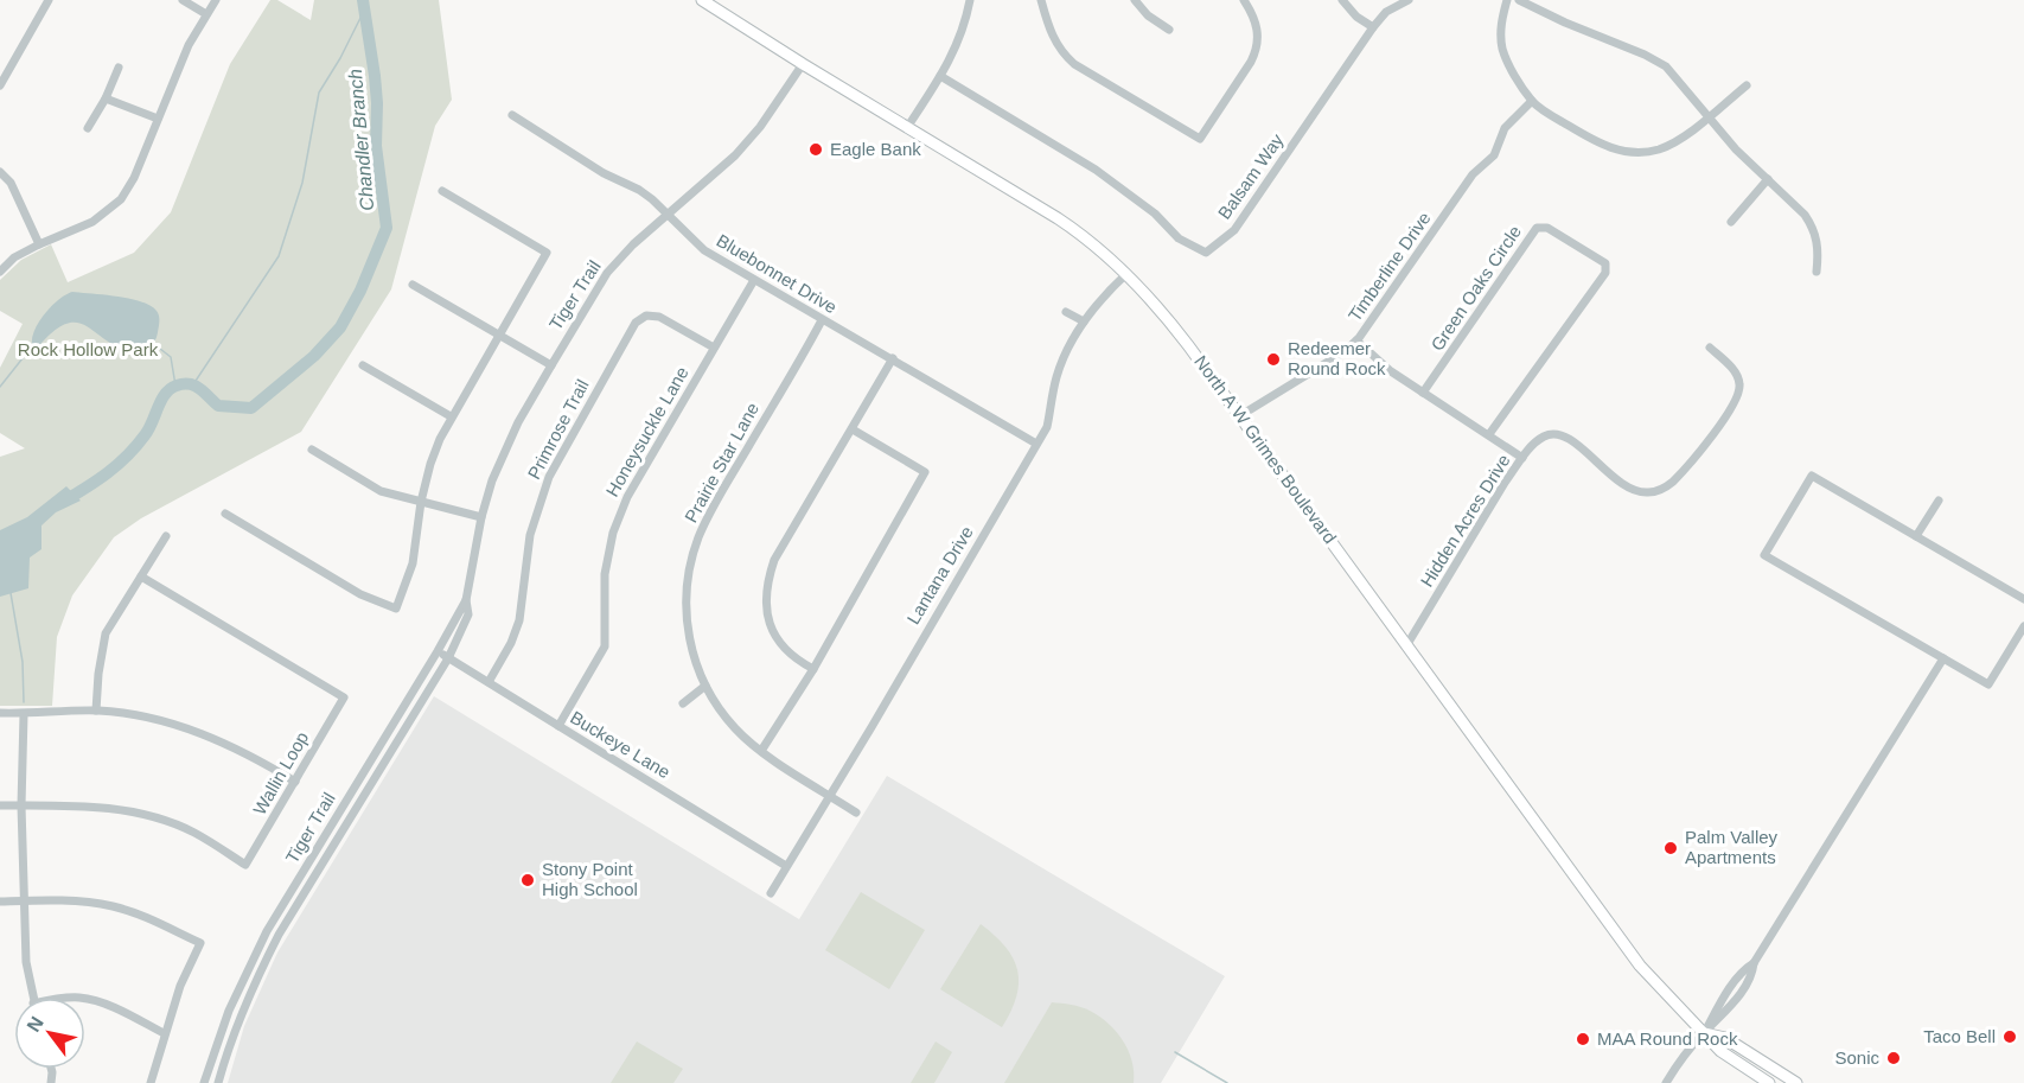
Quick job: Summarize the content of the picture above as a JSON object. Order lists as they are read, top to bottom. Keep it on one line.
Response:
{"streets":{"main road":["North A W Grimes Boulevard"],"street":["Balsam Way","Timberline Drive","Bluebonnet Drive","Green Oaks Circle","Tiger Trail","Primrose Trail","Honeysuckle Lane","Prairie Star Lane","Hidden Acres Drive","Lantana Drive","Buckeye Lane","Wallin Loop"]},"crossings":[["Timberline Drive","North A W Grimes Boulevard"],["Bluebonnet Drive","Tiger Trail"],["Bluebonnet Drive","Honeysuckle Lane"],["Bluebonnet Drive","Prairie Star Lane"],["Bluebonnet Drive","Lantana Drive"],["Tiger Trail","North A W Grimes Boulevard"],["Tiger Trail","Buckeye Lane"],["Primrose Trail","Honeysuckle Lane"],["Primrose Trail","Buckeye Lane"],["Honeysuckle Lane","Buckeye Lane"],["North A W Grimes Boulevard","Hidden Acres Drive"],["North A W Grimes Boulevard","Lantana Drive"],["Prairie Star Lane","Lantana Drive"],["Lantana Drive","Buckeye Lane"]],"water":["Chandler Branch"],"parks":["Rock Hollow Park"],"places":["Eagle Bank","Redeemer Round Rock","Palm Valley Apartments","Stony Point High School","Taco Bell","MAA Round Rock","Sonic"],"north":"top left"}
